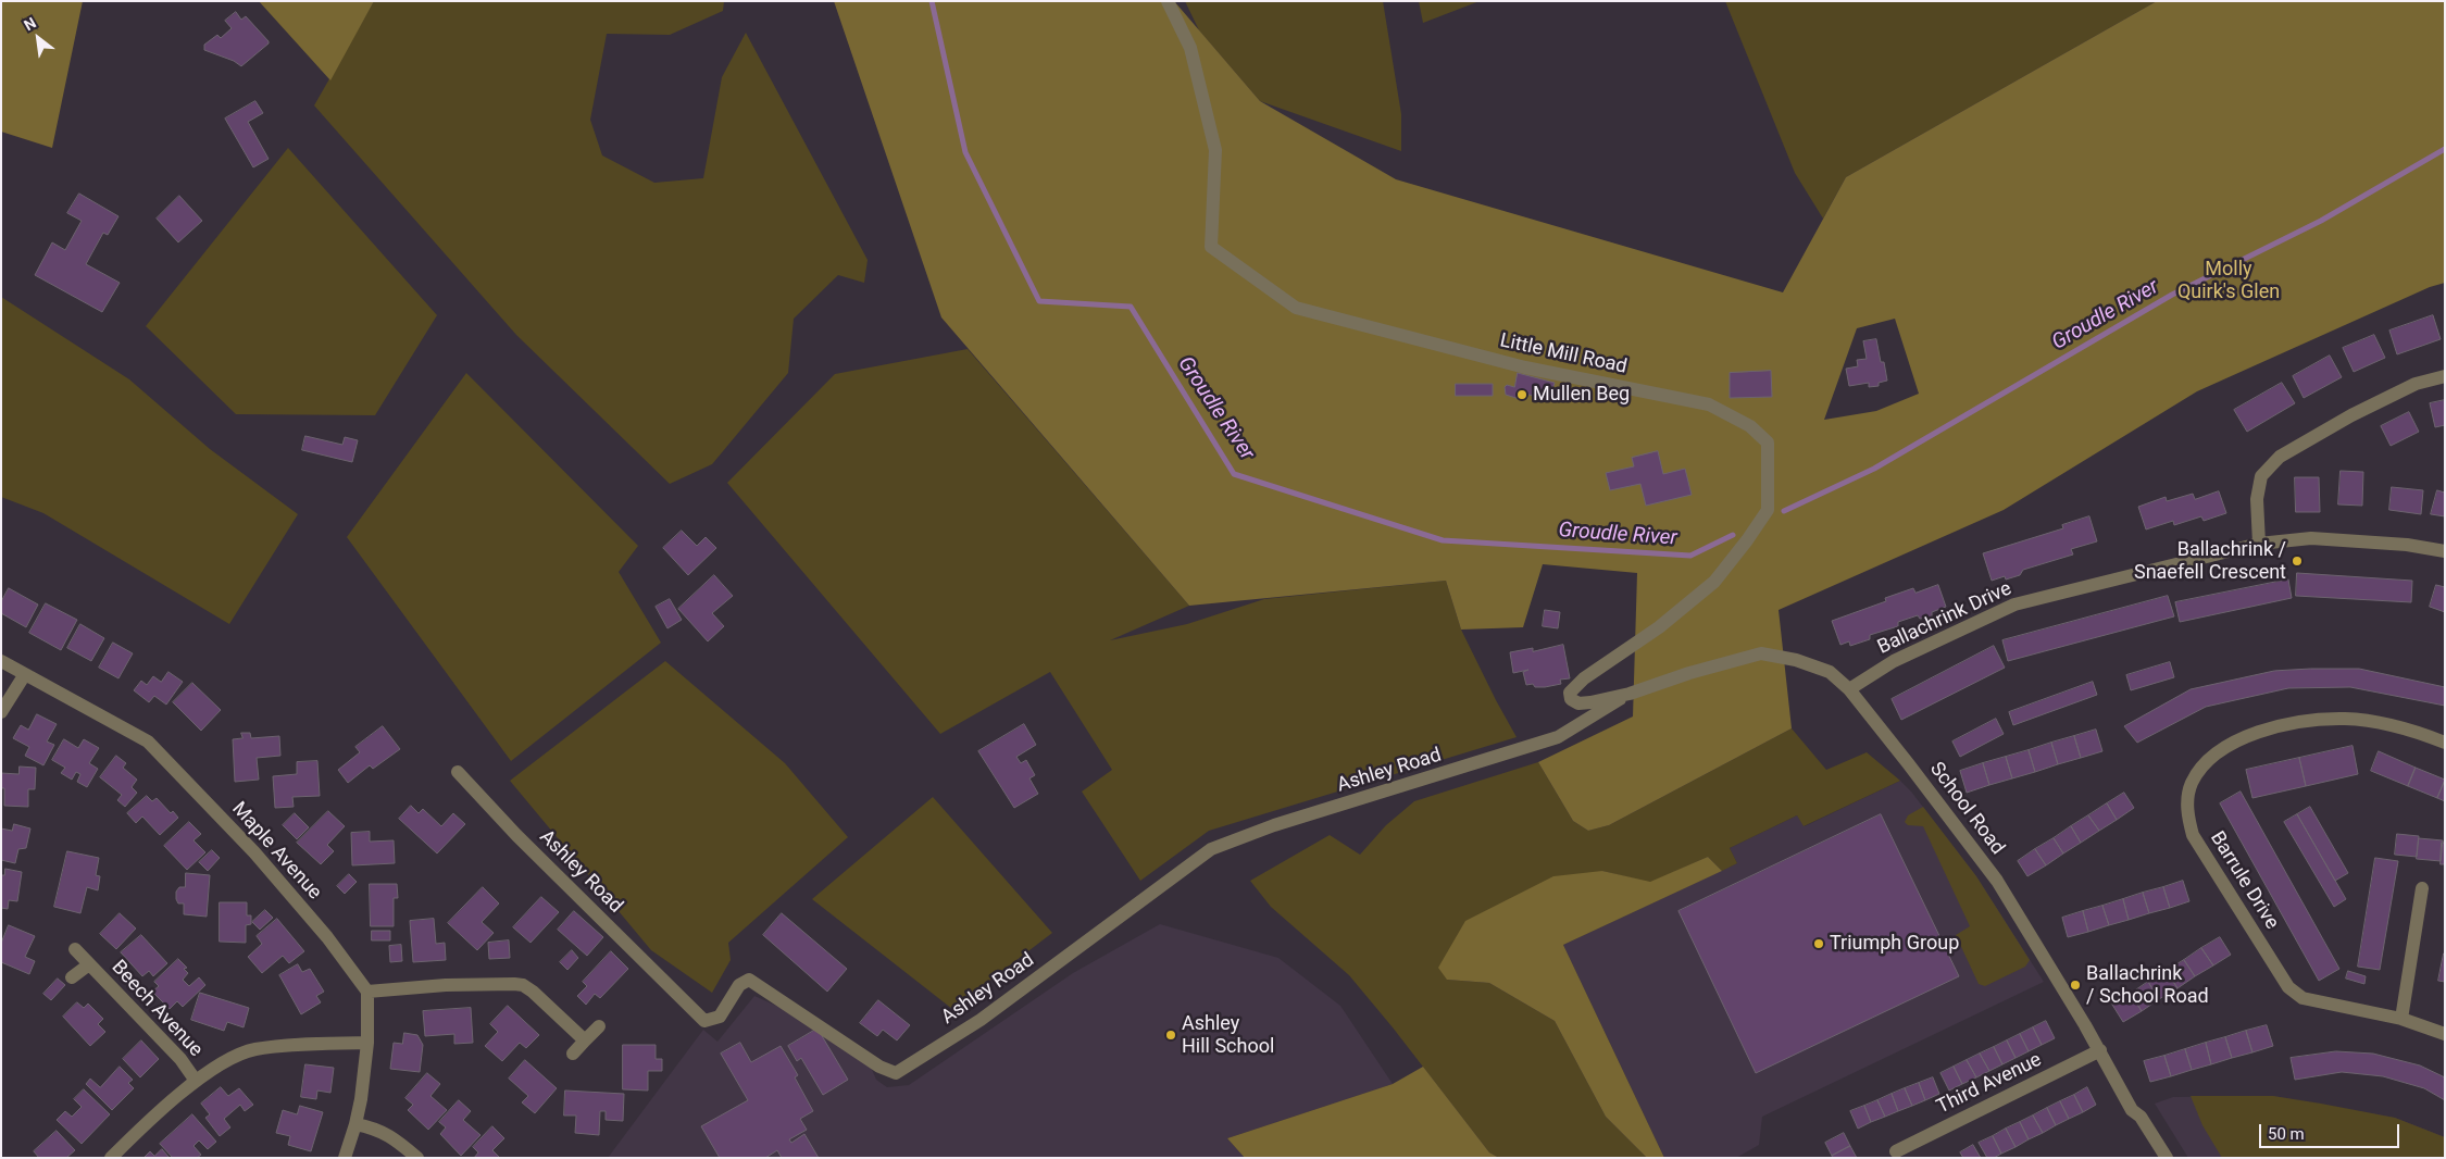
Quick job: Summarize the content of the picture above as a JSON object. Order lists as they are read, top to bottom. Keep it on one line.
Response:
{"streets":{"street":["Little Mill Road","Ballachrink Drive","Ashley Road","School Road","Maple Avenue","Barrule Drive","Beech Avenue","Third Avenue"]},"crossings":[["Little Mill Road","Ashley Road"],["Little Mill Road","School Road"],["Ballachrink Drive","School Road"],["Ashley Road","School Road"],["School Road","Third Avenue"]],"water":["Groudle River"],"parks":["Molly Quirk's Glen"],"places":["Mullen Beg","Ballachrink / Snaefell Crescent","Triumph Group","Ballachrink / School Road","Ashley Hill School"],"scale_bar":"50 m","north":"top left"}
